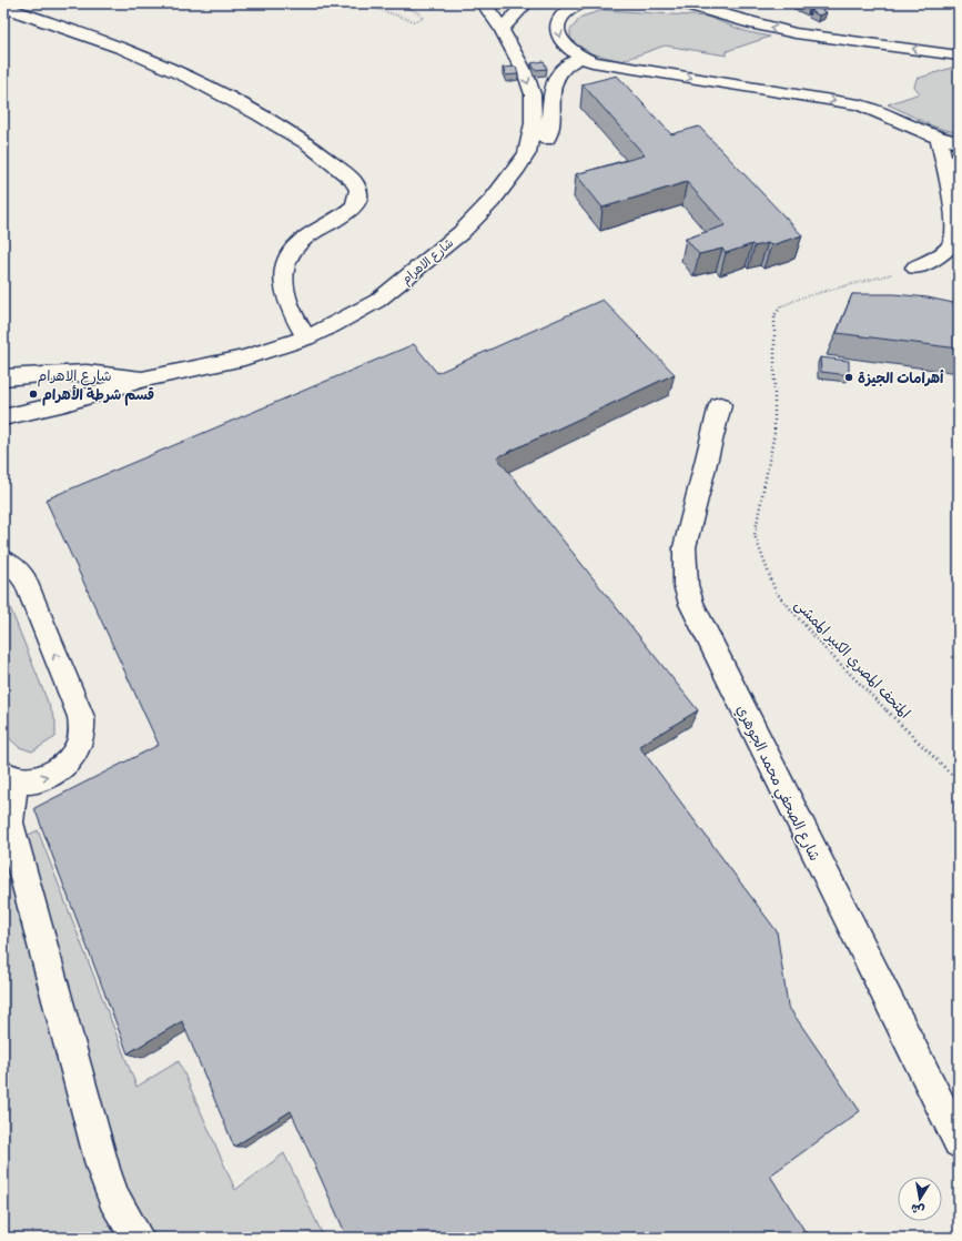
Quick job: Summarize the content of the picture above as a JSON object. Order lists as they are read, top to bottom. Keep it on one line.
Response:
{"streets":{"street":["شارع الاهرام","شارع الصحفي محمد الجوهري"],"path":["المتحف المصري الكبير الممشى"]},"places":["أهرامات الجيزة","قسم شرطة الأهرام"],"north":"bottom"}
